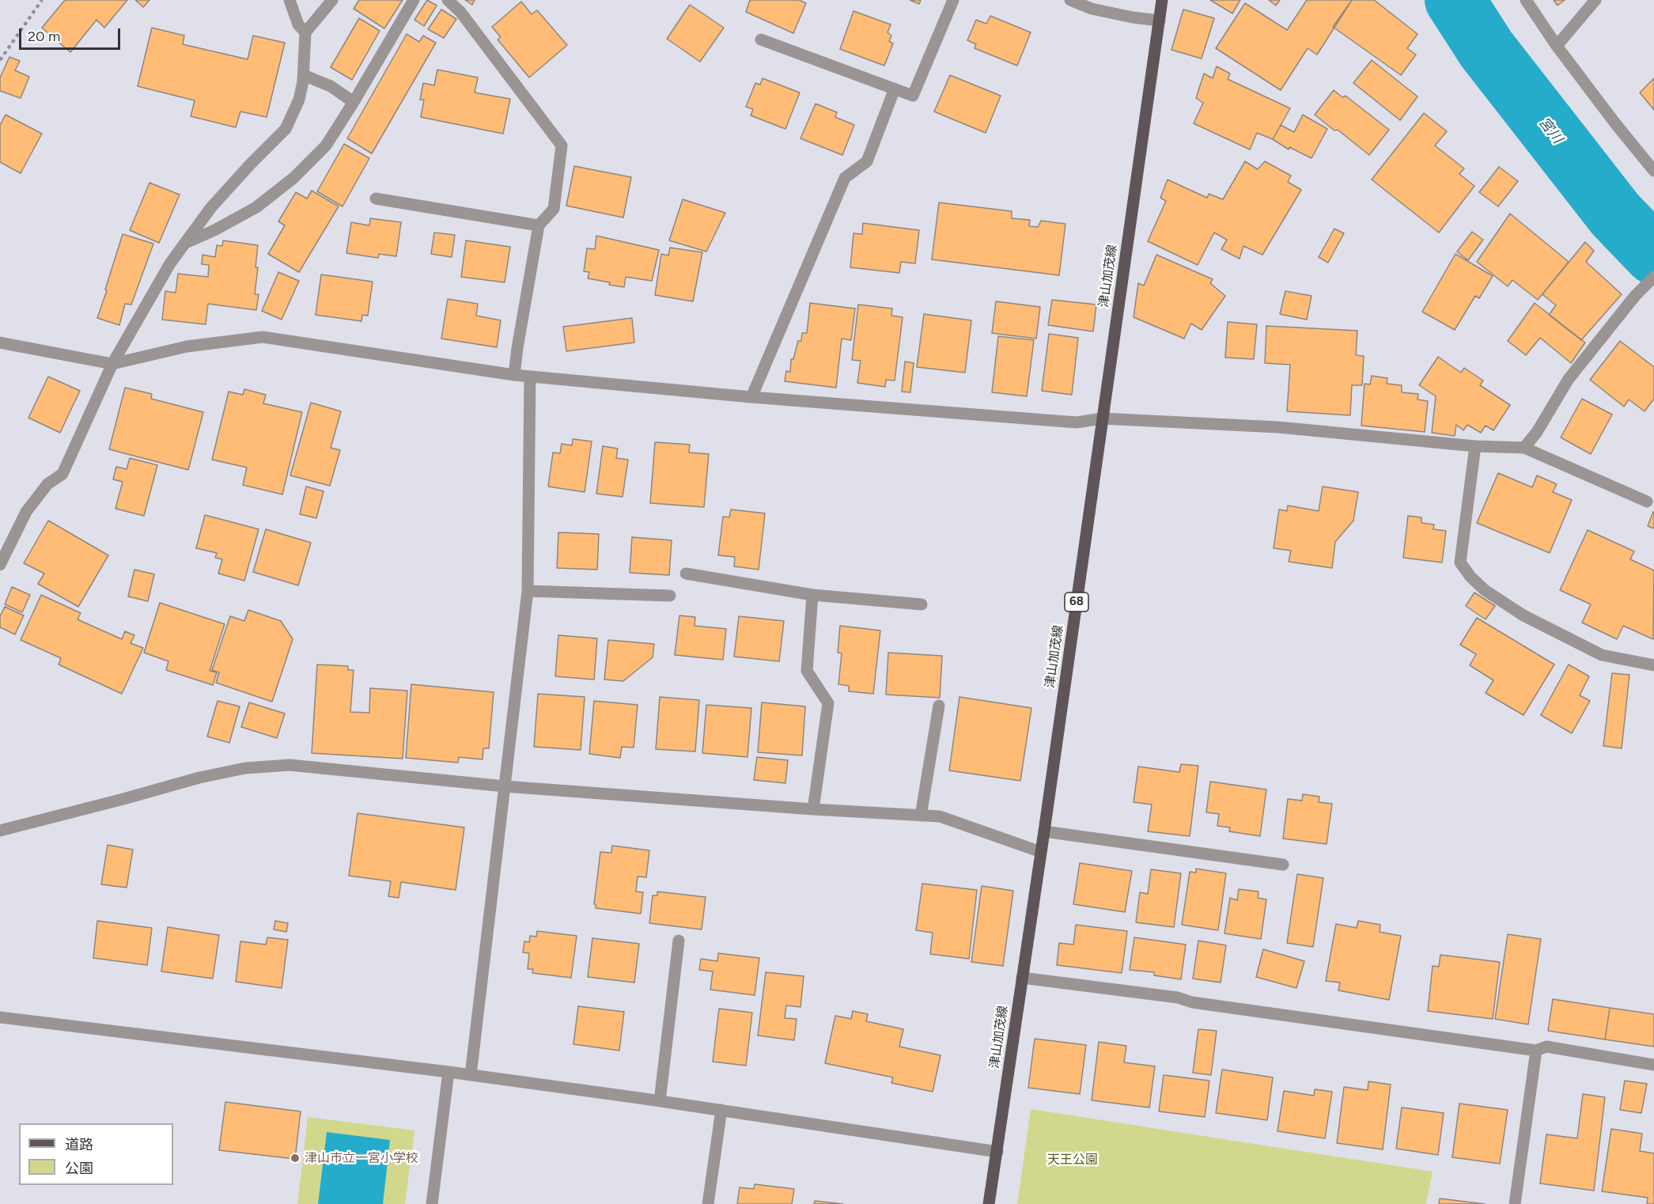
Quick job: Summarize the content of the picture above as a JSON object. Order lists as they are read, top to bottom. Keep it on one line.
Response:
{"streets":{"main road":["津山加茂線","68"]},"water":["宮川"],"parks":["天王公園"],"places":["津山市立一宮小学校"],"legend":["道路","公園"],"scale_bar":"20 m"}
